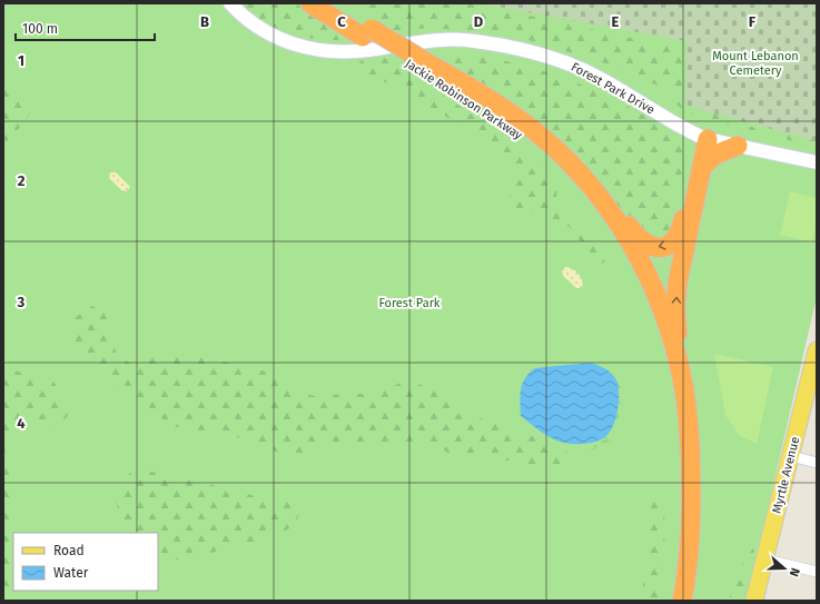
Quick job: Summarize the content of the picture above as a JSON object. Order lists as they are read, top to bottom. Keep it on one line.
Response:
{"streets":{"highway":["Jackie Robinson Parkway"],"main road":["Myrtle Avenue"],"street":["Forest Park Drive"]},"parks":["Mount Lebanon Cemetery","Forest Park"],"legend":["Road","Water"],"scale_bar":"100 m","north":"right","grid":{"columns":["B","C","D","E","F"],"rows":["1","2","3","4"]}}
